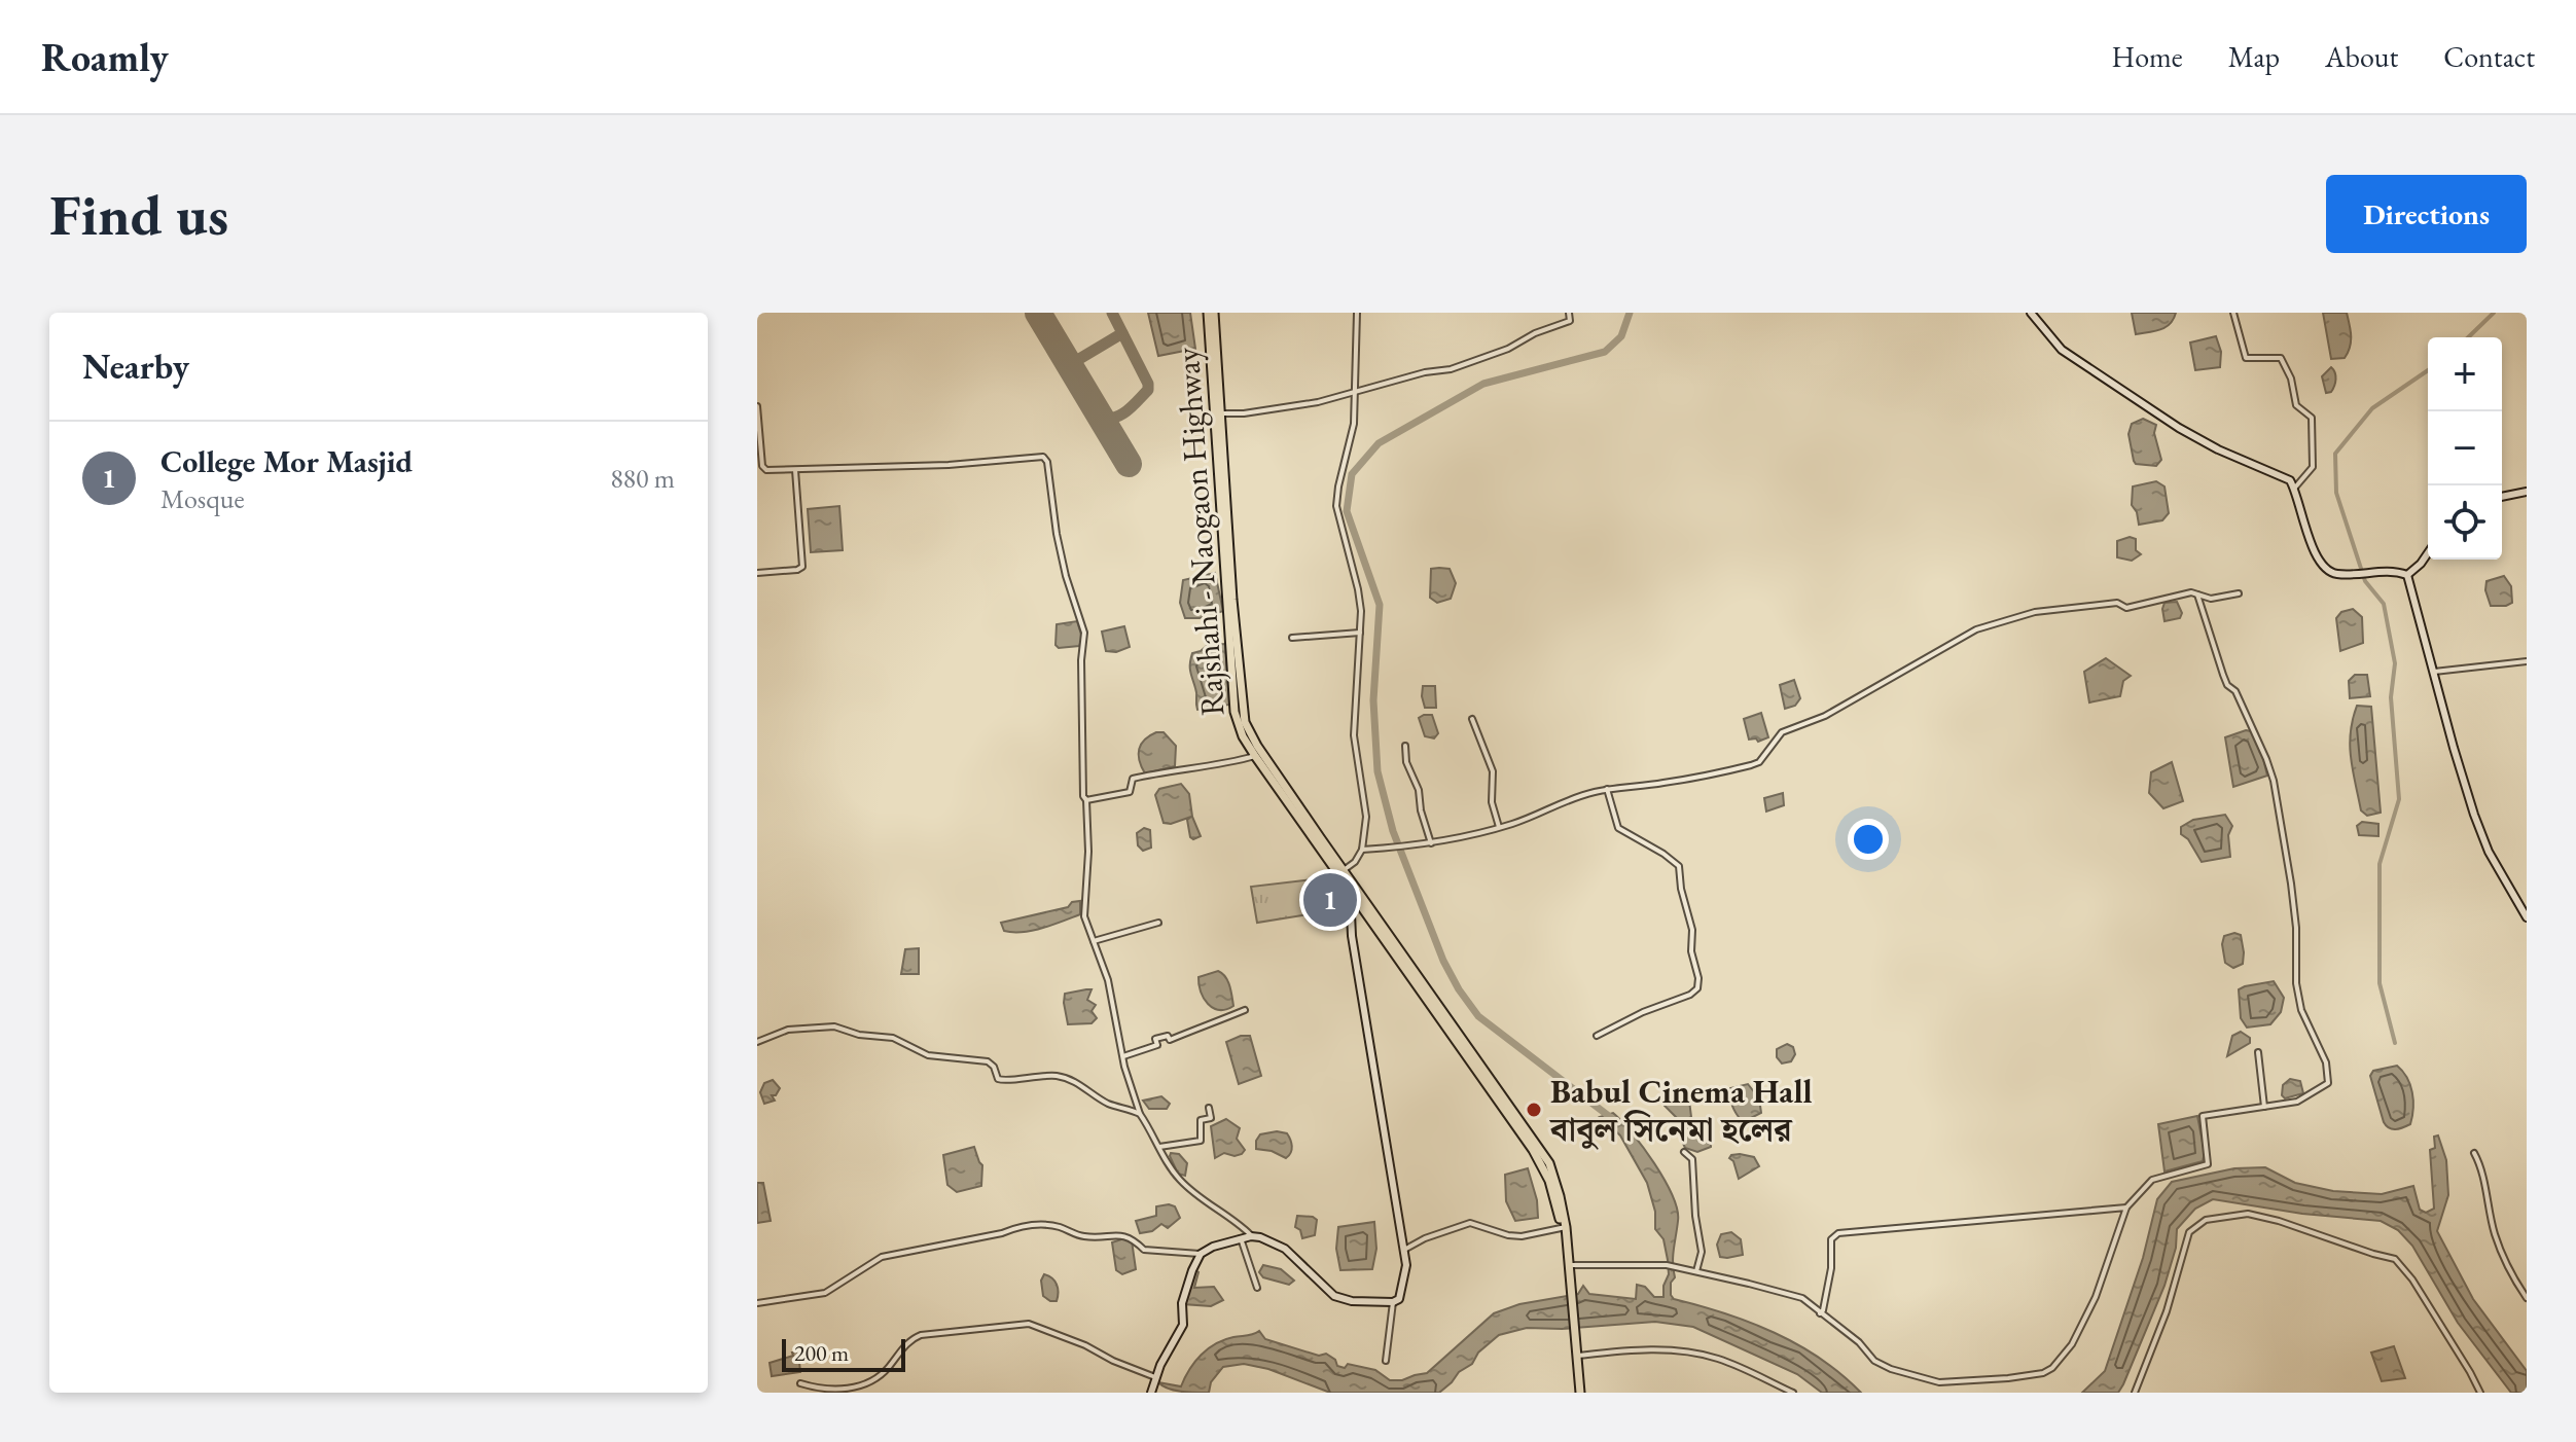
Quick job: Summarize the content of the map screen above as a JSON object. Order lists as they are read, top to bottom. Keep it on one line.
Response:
{"streets":{"main road":["Rajshahi - Naogaon Highway"]},"places":["Babul Cinema Hall বাবুল সিনেমা হলের"],"scale_bar":"200 m","page":{"header":"Roamly","nav":["Home","Map","About","Contact"],"buttons":"Directions","title":"Find us","heading":"Nearby","map_buttons":["+","−"],"list":[{"mark":"1","name":"College Mor Masjid","note":"Mosque","value":"880 m"}],"pins":"1","scale":"200 m"}}
